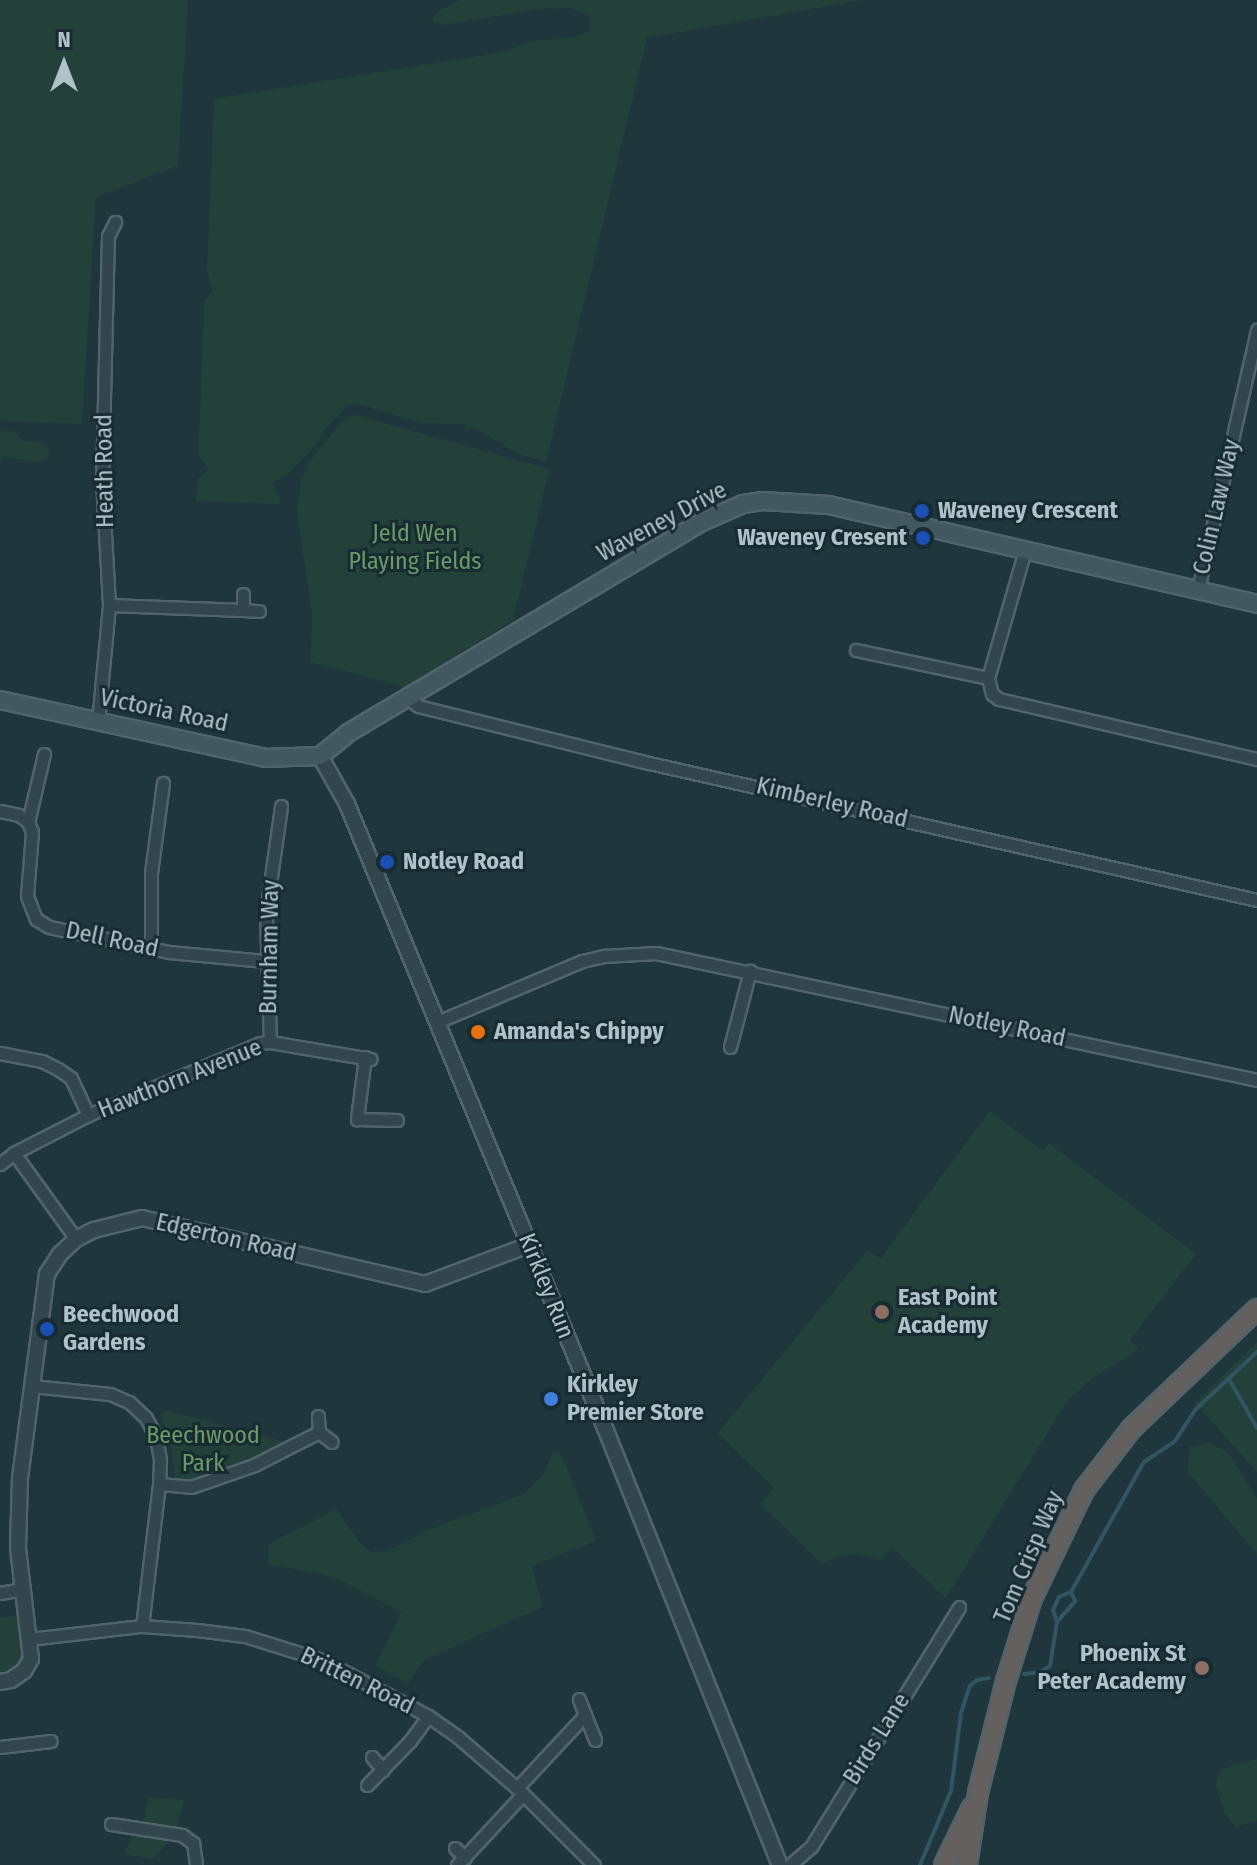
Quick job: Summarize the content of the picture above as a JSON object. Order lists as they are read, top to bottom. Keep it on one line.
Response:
{"streets":{"highway":["Tom Crisp Way"],"main road":["Waveney Drive","Victoria Road"],"street":["Heath Road","Colin Law Way","Kimberley Road","Dell Road","Burnham Way","Notley Road","Hawthorn Avenue","Edgerton Road","Kirkley Run","Britten Road","Birds Lane"]},"crossings":[["Heath Road","Victoria Road"],["Colin Law Way","Waveney Drive"],["Waveney Drive","Victoria Road"],["Waveney Drive","Kimberley Road"],["Waveney Drive","Kirkley Run"],["Victoria Road","Kirkley Run"],["Dell Road","Burnham Way"],["Burnham Way","Hawthorn Avenue"],["Notley Road","Kirkley Run"],["Edgerton Road","Kirkley Run"],["Edgerton Road","Britten Road"]],"parks":["Jeld Wen Playing Fields","Beechwood Park"],"places":["Waveney Crescent","Waveney Cresent","Notley Road","Amanda's Chippy","East Point Academy","Beechwood Gardens","Kirkley Premier Store","Phoenix St Peter Academy"],"north":"top"}
